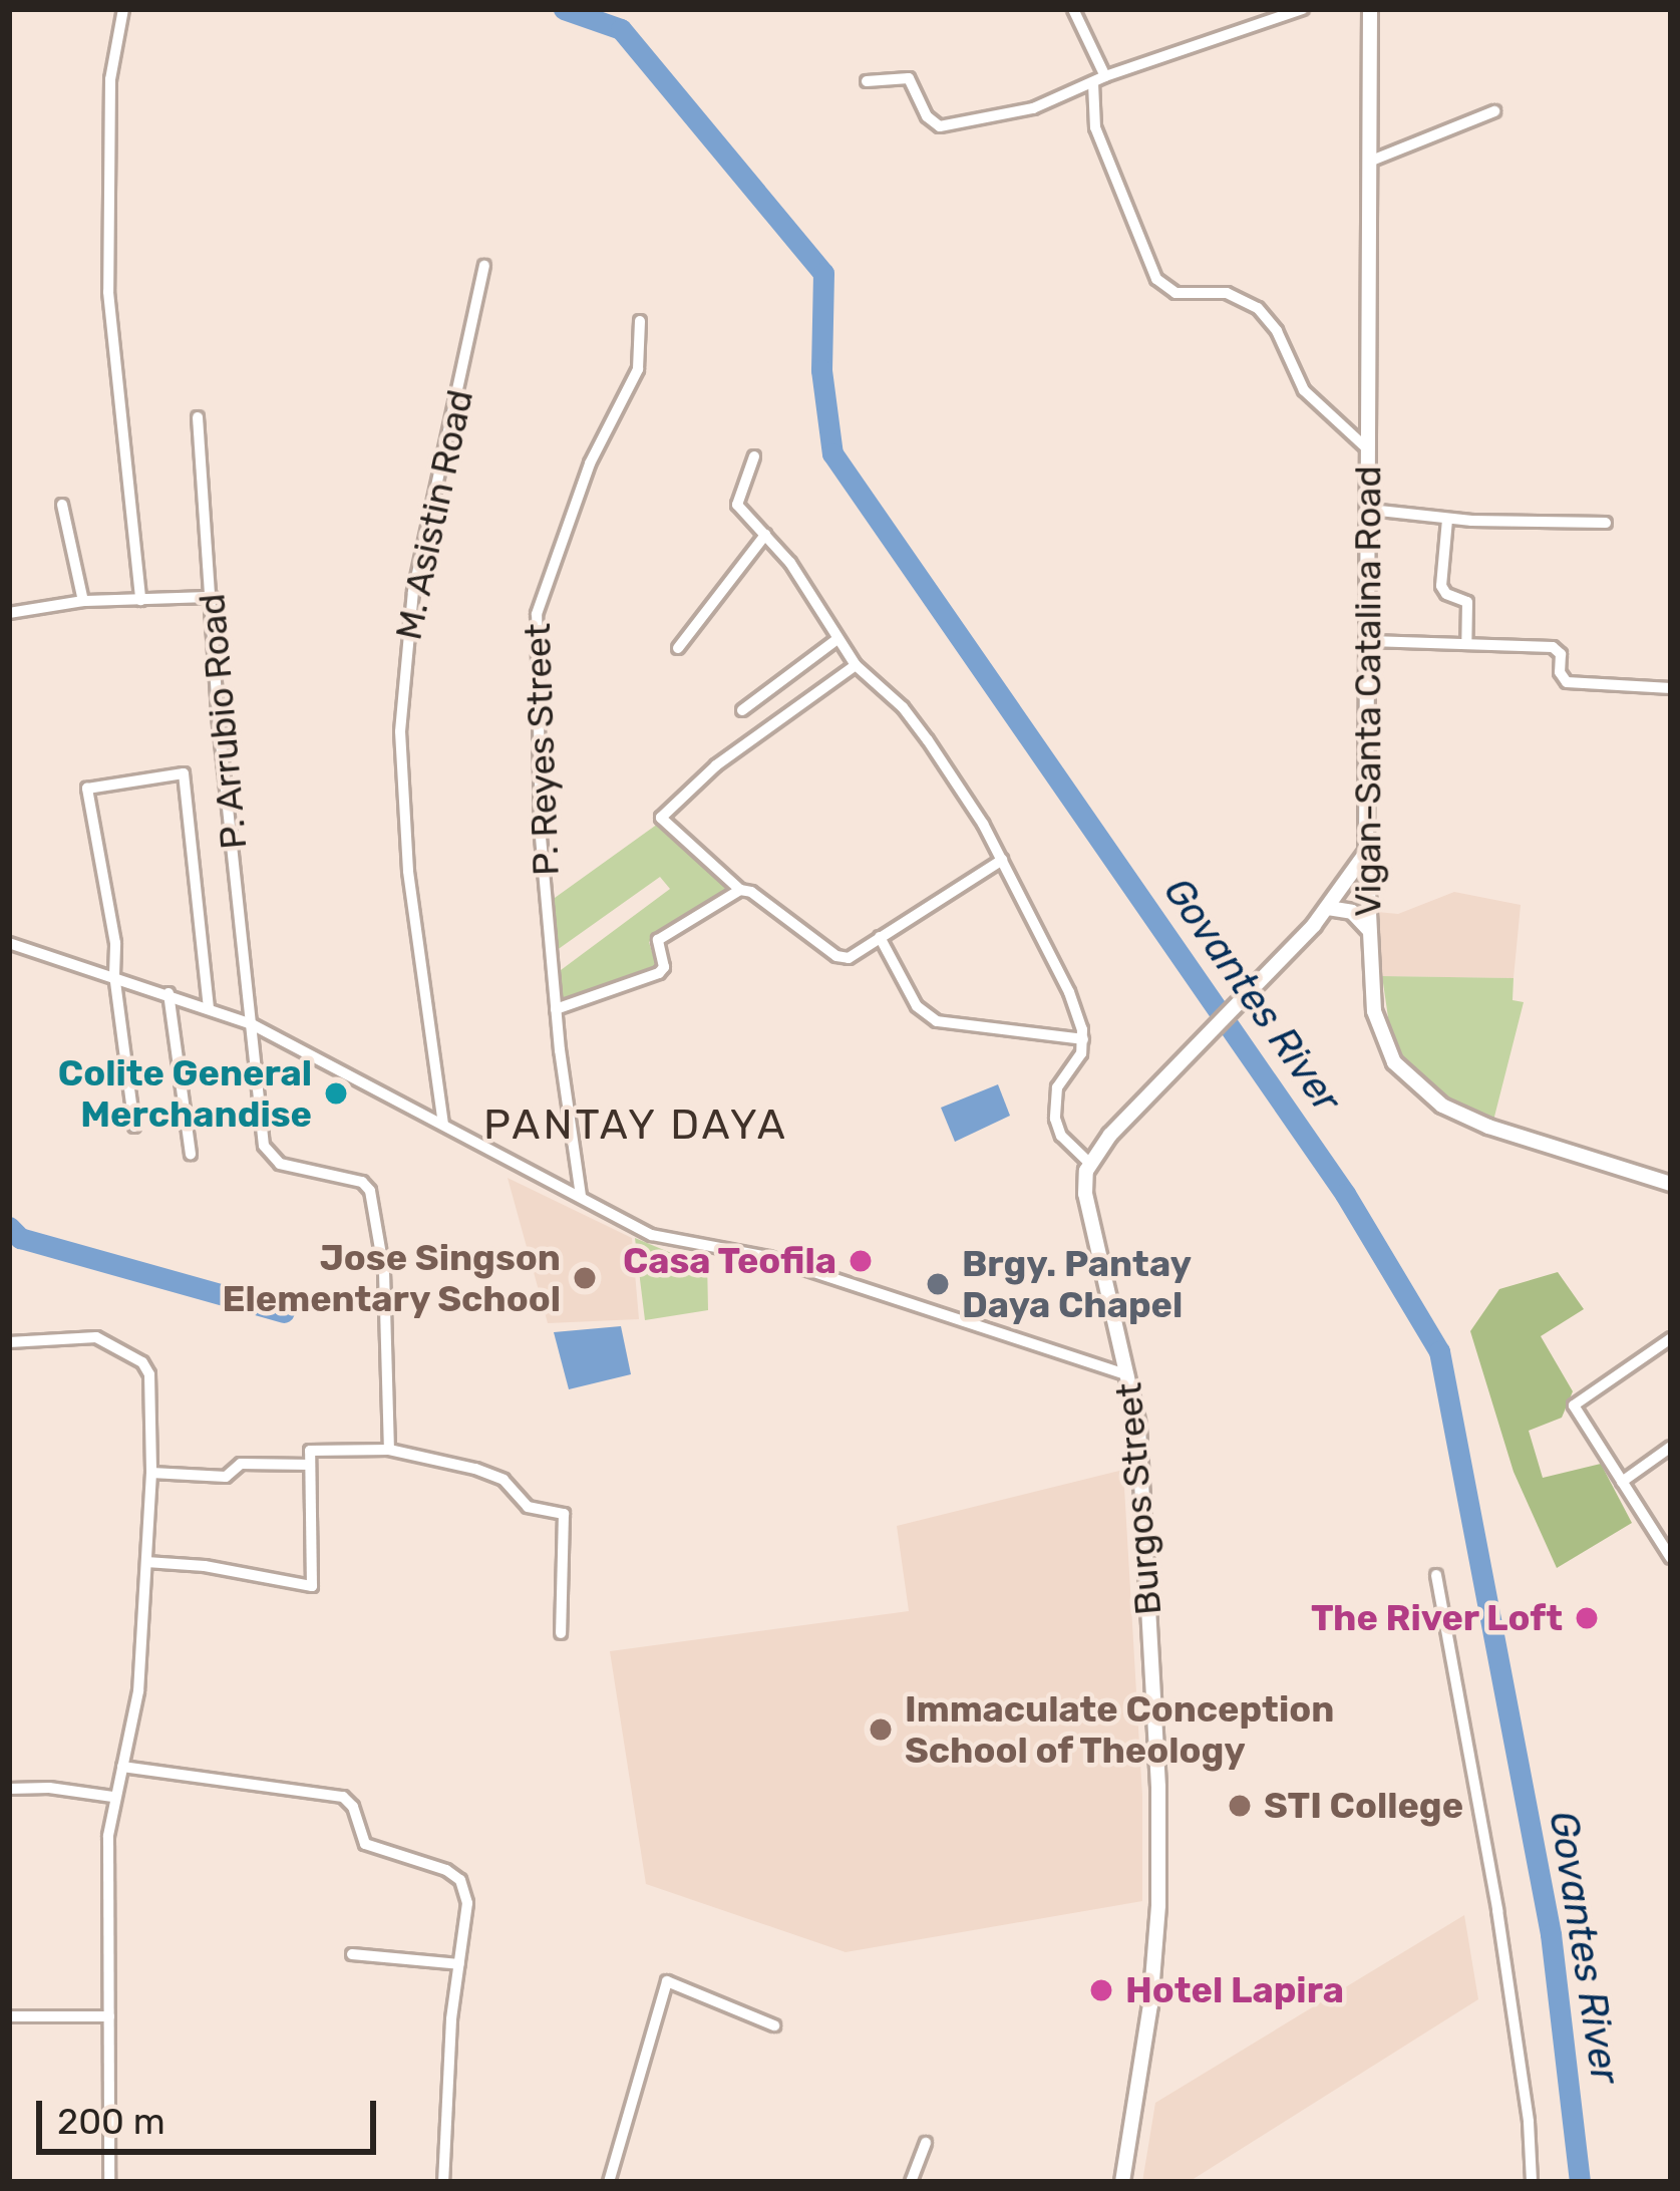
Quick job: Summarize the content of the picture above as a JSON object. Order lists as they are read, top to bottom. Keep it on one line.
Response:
{"streets":{"main road":["Vigan-Santa Catalina Road","Burgos Street"],"street":["M. Asistin Road","P. Arrubio Road","P. Reyes Street"]},"districts":["PANTAY DAYA"],"water":["Govantes River"],"places":["Colite General Merchandise","Casa Teofila","Jose Singson Elementary School","Brgy. Pantay Daya Chapel","The River Loft","Immaculate Conception School of Theology","STI College","Hotel Lapira"],"scale_bar":"200 m"}
